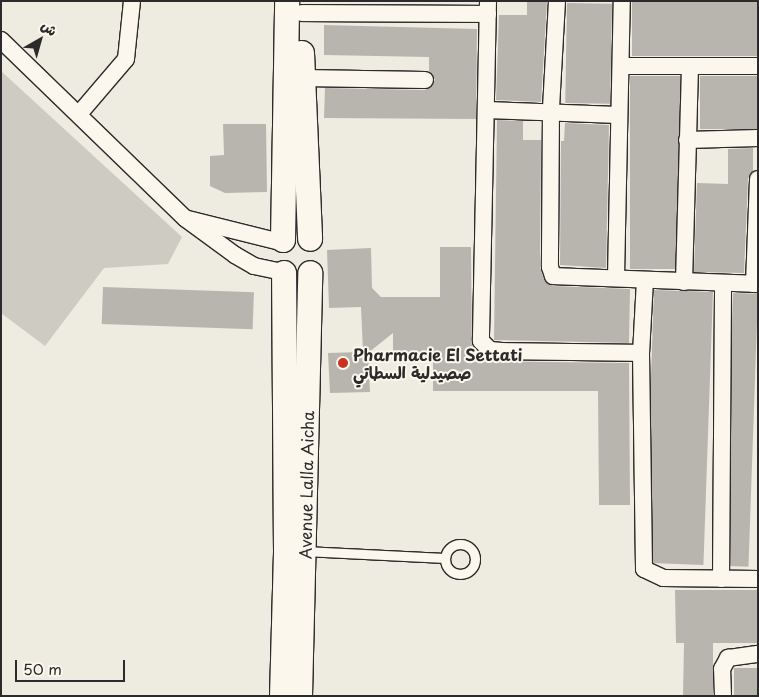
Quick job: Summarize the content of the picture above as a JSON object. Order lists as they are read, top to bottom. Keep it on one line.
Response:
{"streets":{"main road":["Avenue Lalla Aicha"]},"places":["Pharmacie El Settati صصيدلية السطاتي"],"scale_bar":"50 m","north":"top right"}
